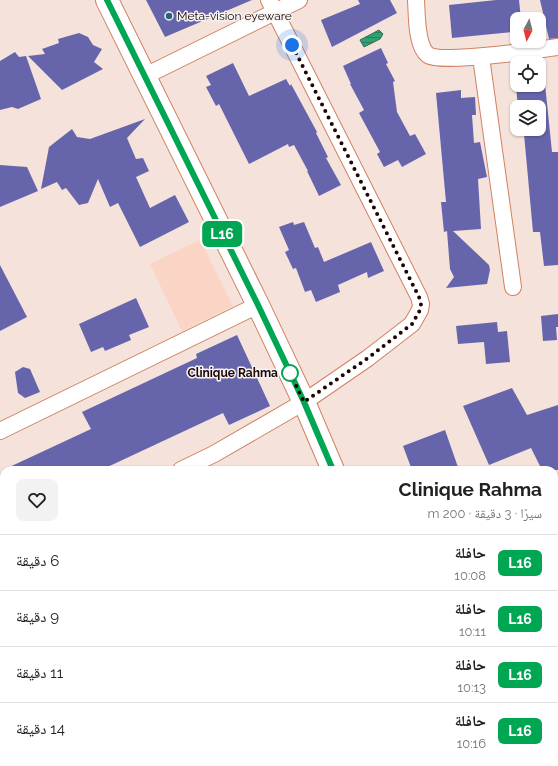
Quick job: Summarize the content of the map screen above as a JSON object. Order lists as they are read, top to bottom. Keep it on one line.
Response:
{"places":["Meta-vision eyeware","Clinique Rahma"],"lines":["bus line L16"],"north":"bottom","page":{"on_map":"L16","heading":["Clinique Rahma","سيرًا · 3 دقيقة · 200 m"],"list":[{"mark":"L16","name":"حافلة","note":"10:08","value":"6 دقيقة"},{"mark":"L16","name":"حافلة","note":"10:11","value":"9 دقيقة"},{"mark":"L16","name":"حافلة","note":"10:13","value":"11 دقيقة"},{"mark":"L16","name":"حافلة","note":"10:16","value":"14 دقيقة"}]}}
